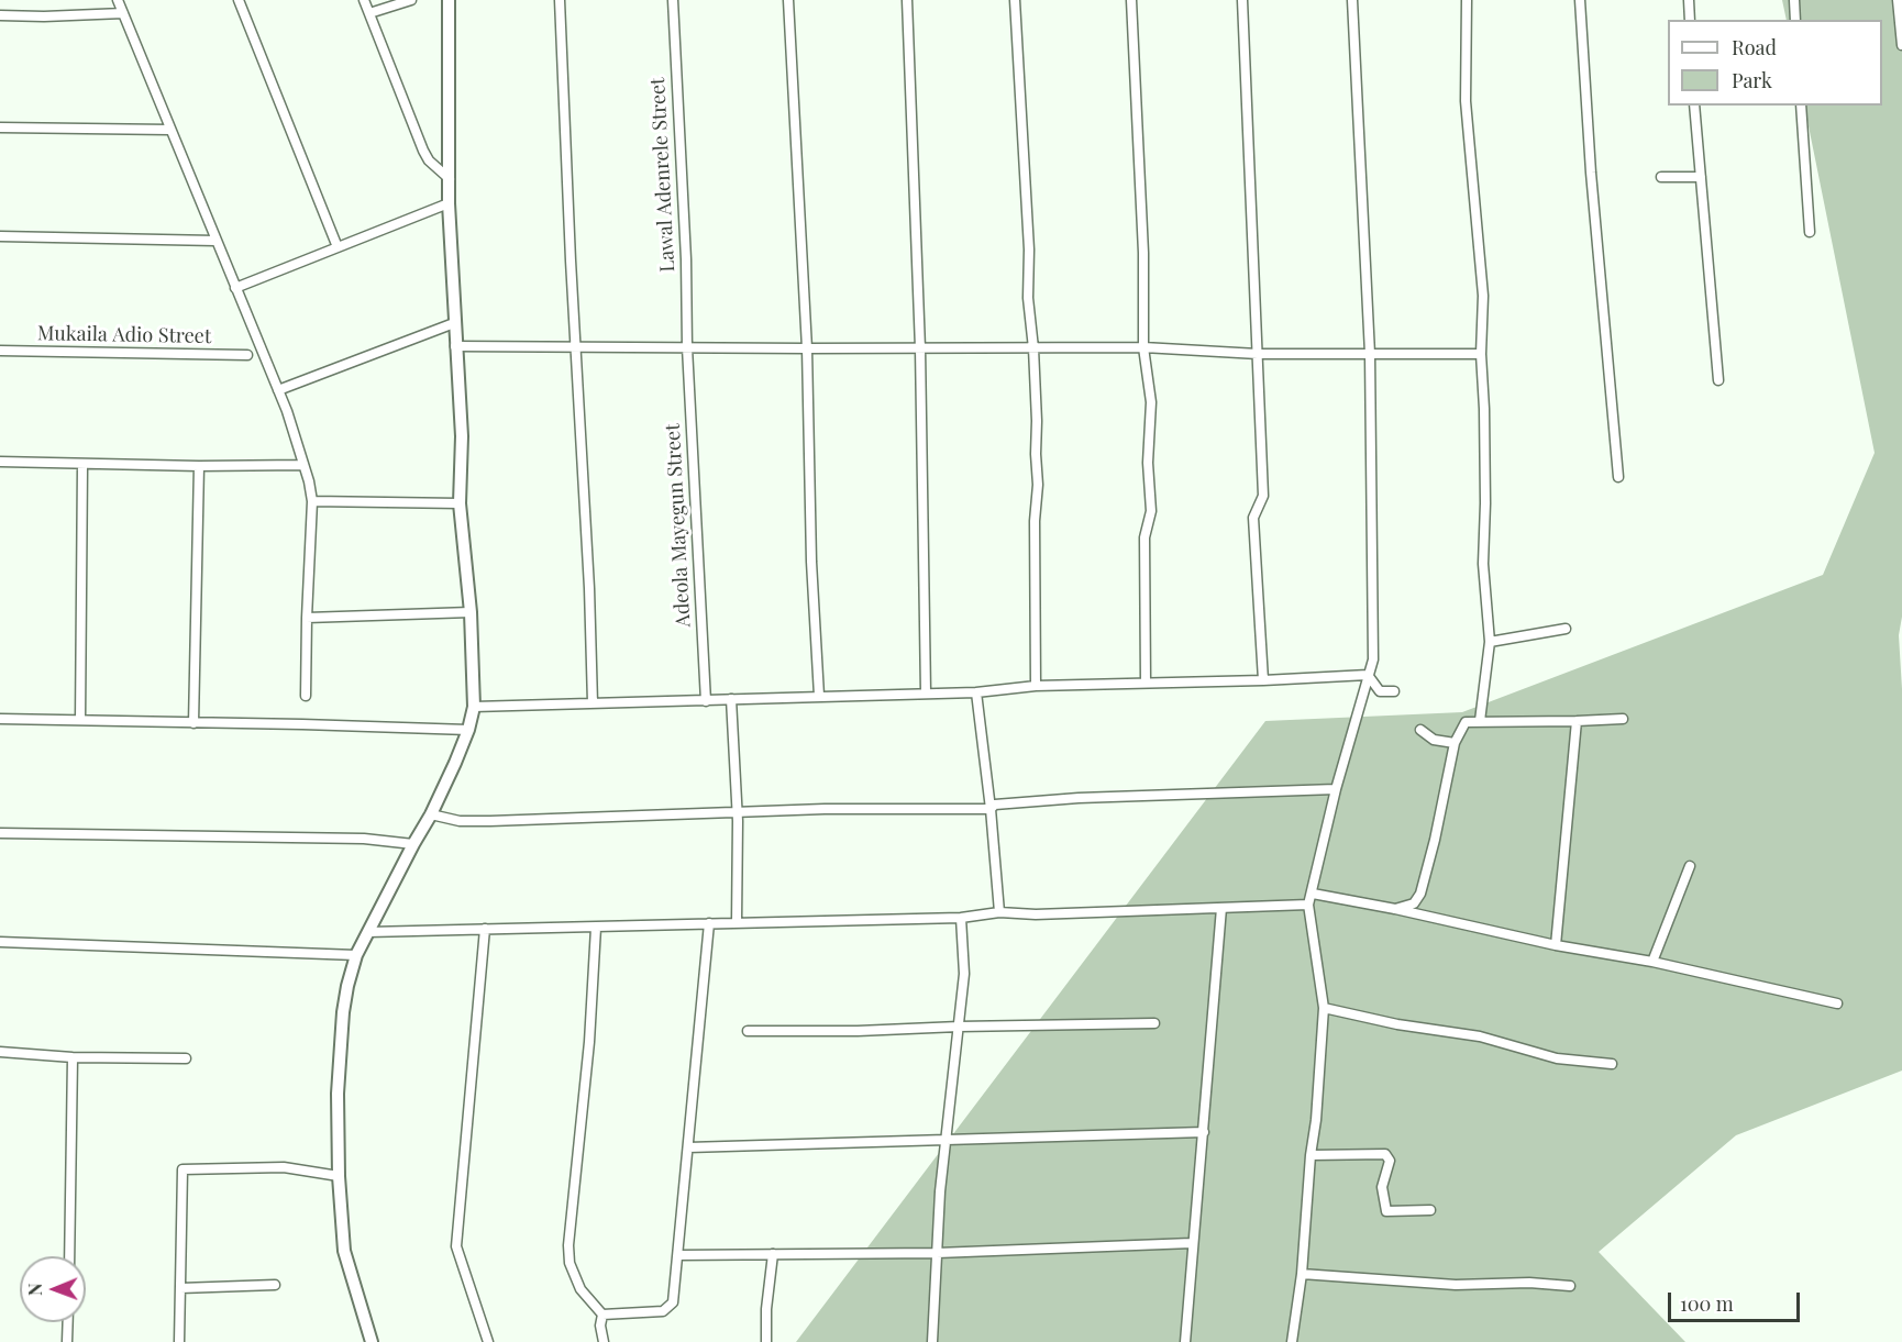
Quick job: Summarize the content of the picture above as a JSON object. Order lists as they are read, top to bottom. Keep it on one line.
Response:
{"streets":{"street":["Lawal Adenrele Street","Mukaila Adio Street","Adeola Mayegun Street"]},"crossings":[["Lawal Adenrele Street","Adeola Mayegun Street"]],"legend":["Road","Park"],"scale_bar":"100 m","north":"left"}
